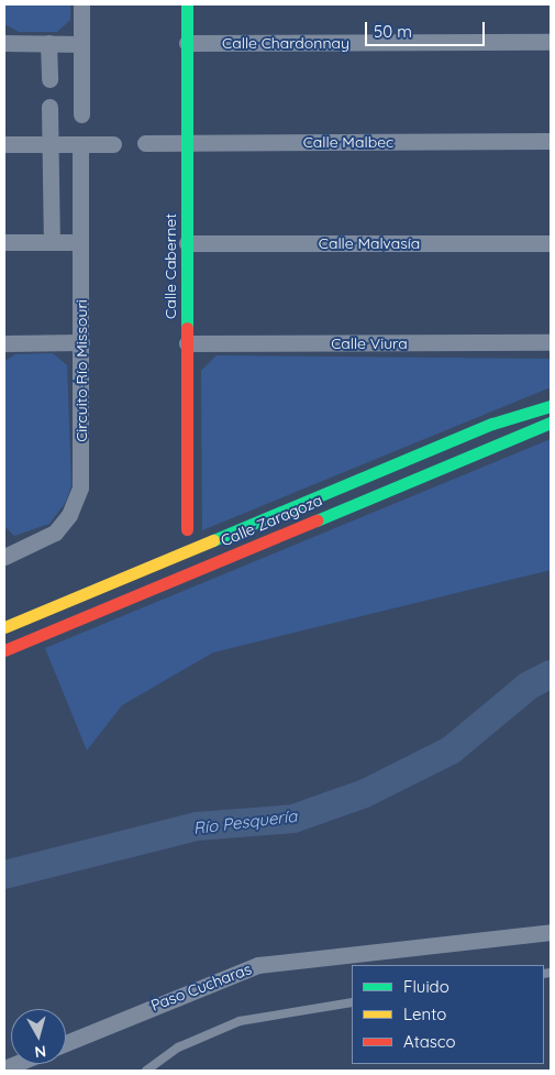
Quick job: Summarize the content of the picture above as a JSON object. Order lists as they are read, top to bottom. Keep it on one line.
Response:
{"streets":{"street":["Calle Chardonnay","Calle Malbec","Calle Malvasía","Calle Cabernet","Calle Viura","Circuito Río Missouri","Calle Zaragoza","Paso Cucharas"]},"crossings":[["Calle Chardonnay","Calle Cabernet"],["Calle Malbec","Calle Cabernet"],["Calle Malvasía","Calle Cabernet"],["Calle Cabernet","Calle Viura"]],"water":["Río Pesquería"],"legend":["Fluido","Lento","Atasco"],"scale_bar":"50 m","north":"bottom"}
